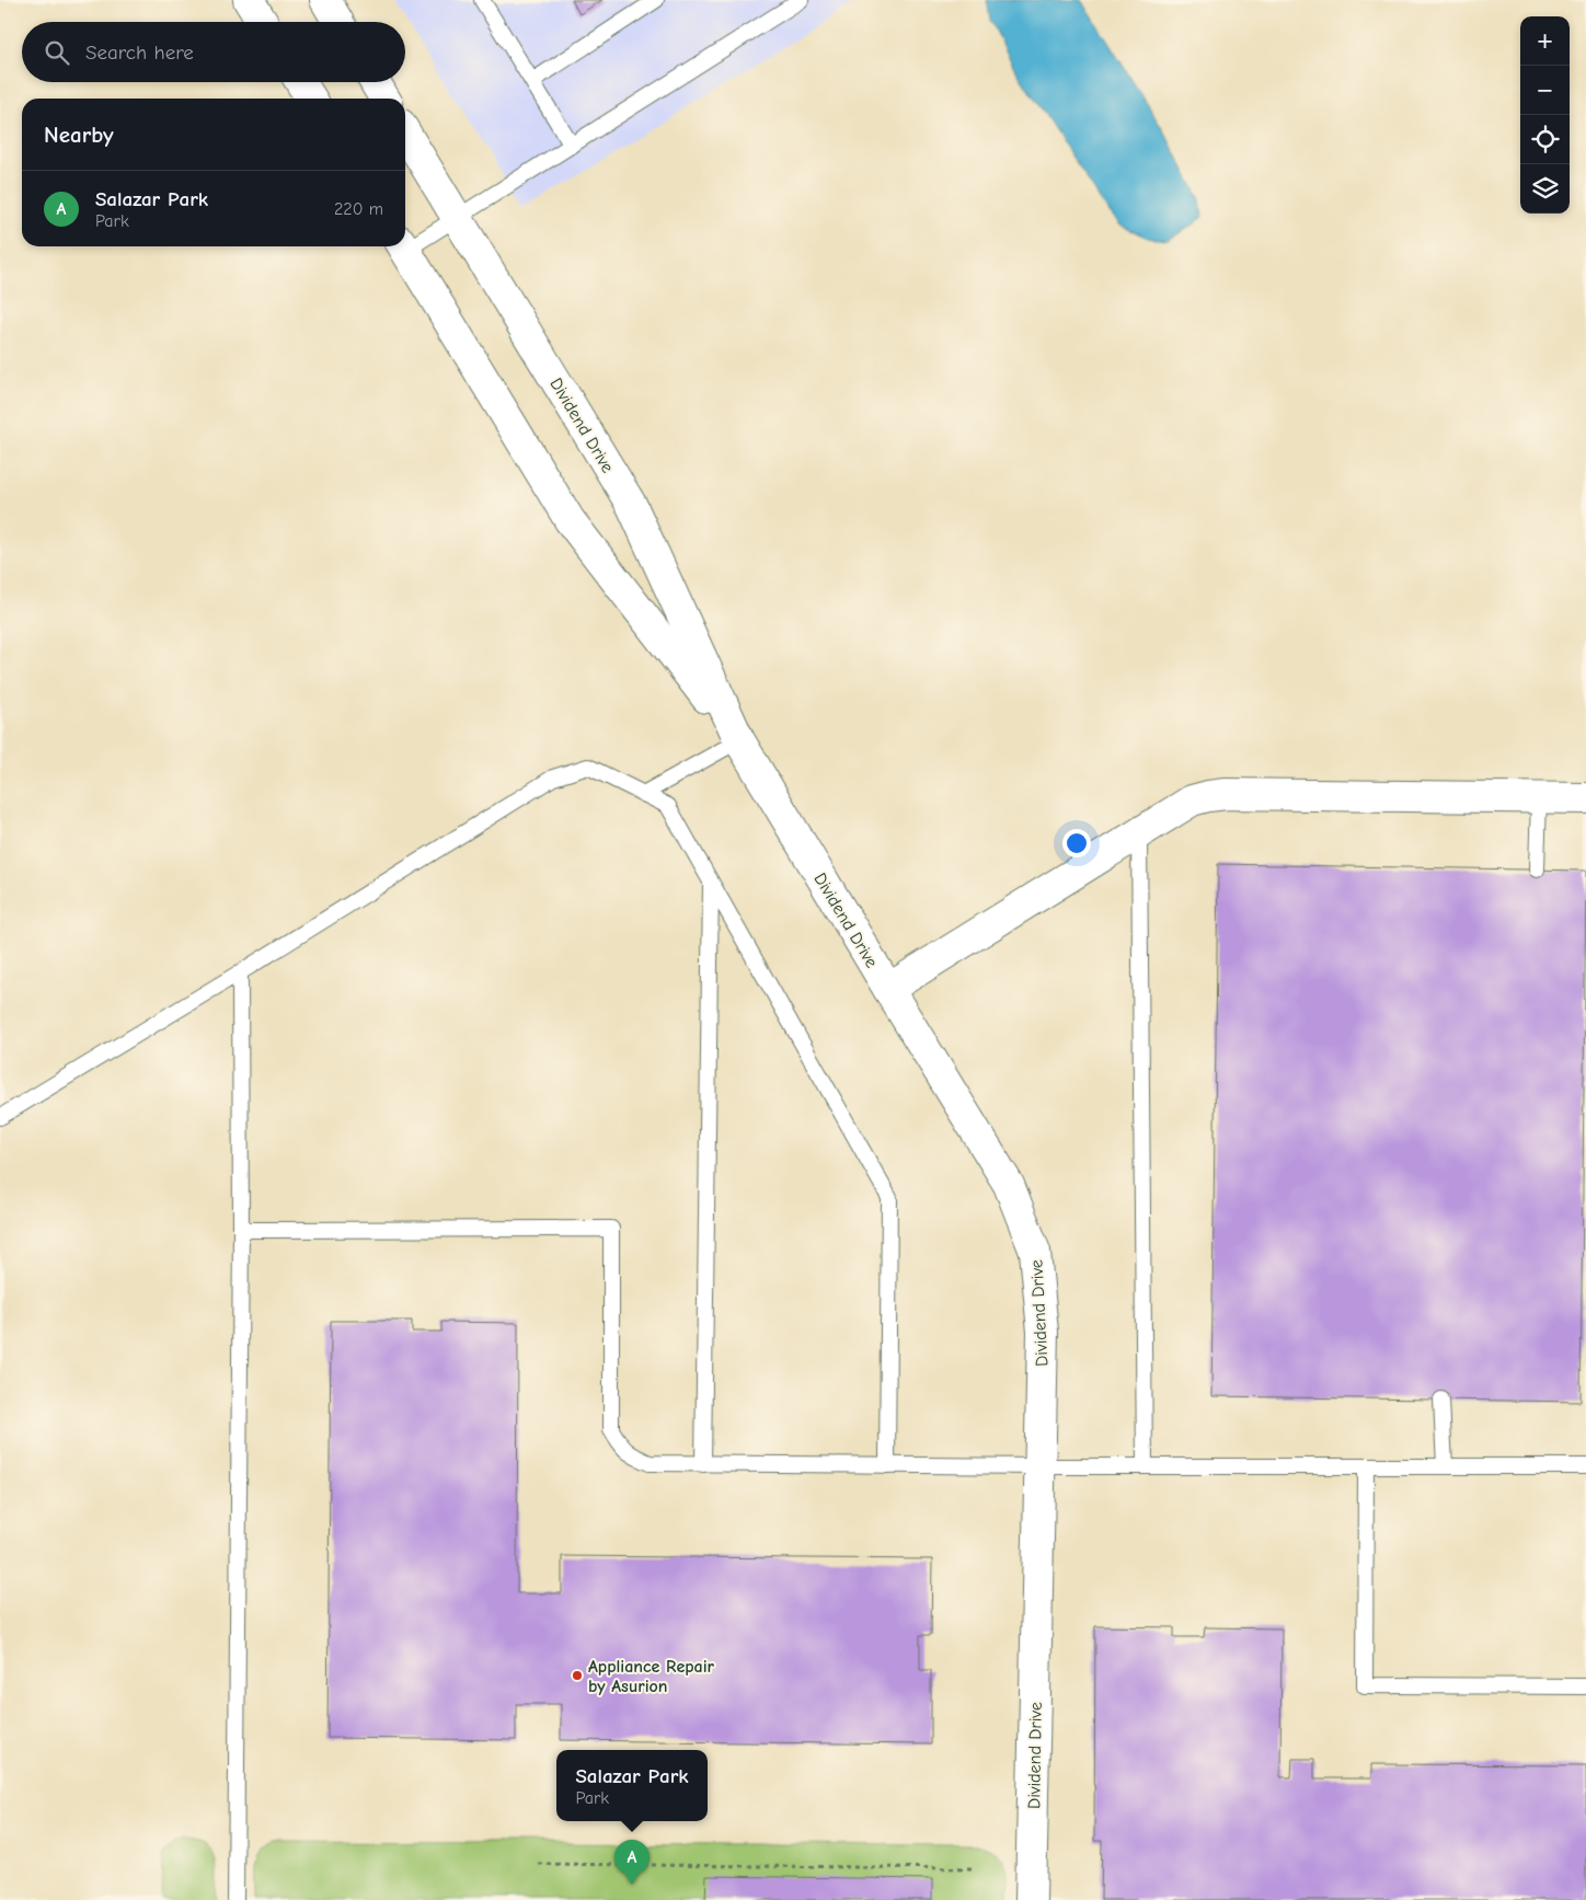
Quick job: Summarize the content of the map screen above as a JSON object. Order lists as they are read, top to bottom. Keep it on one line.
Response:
{"streets":{"street":["Dividend Drive"]},"places":["Appliance Repair by Asurion"],"page":{"map_buttons":["+","−"],"search":"Search here","heading":"Nearby","list":[{"mark":"A","name":"Salazar Park","note":"Park","value":"220 m"}],"popup":["Salazar Park","Park"],"pins":"A"}}
